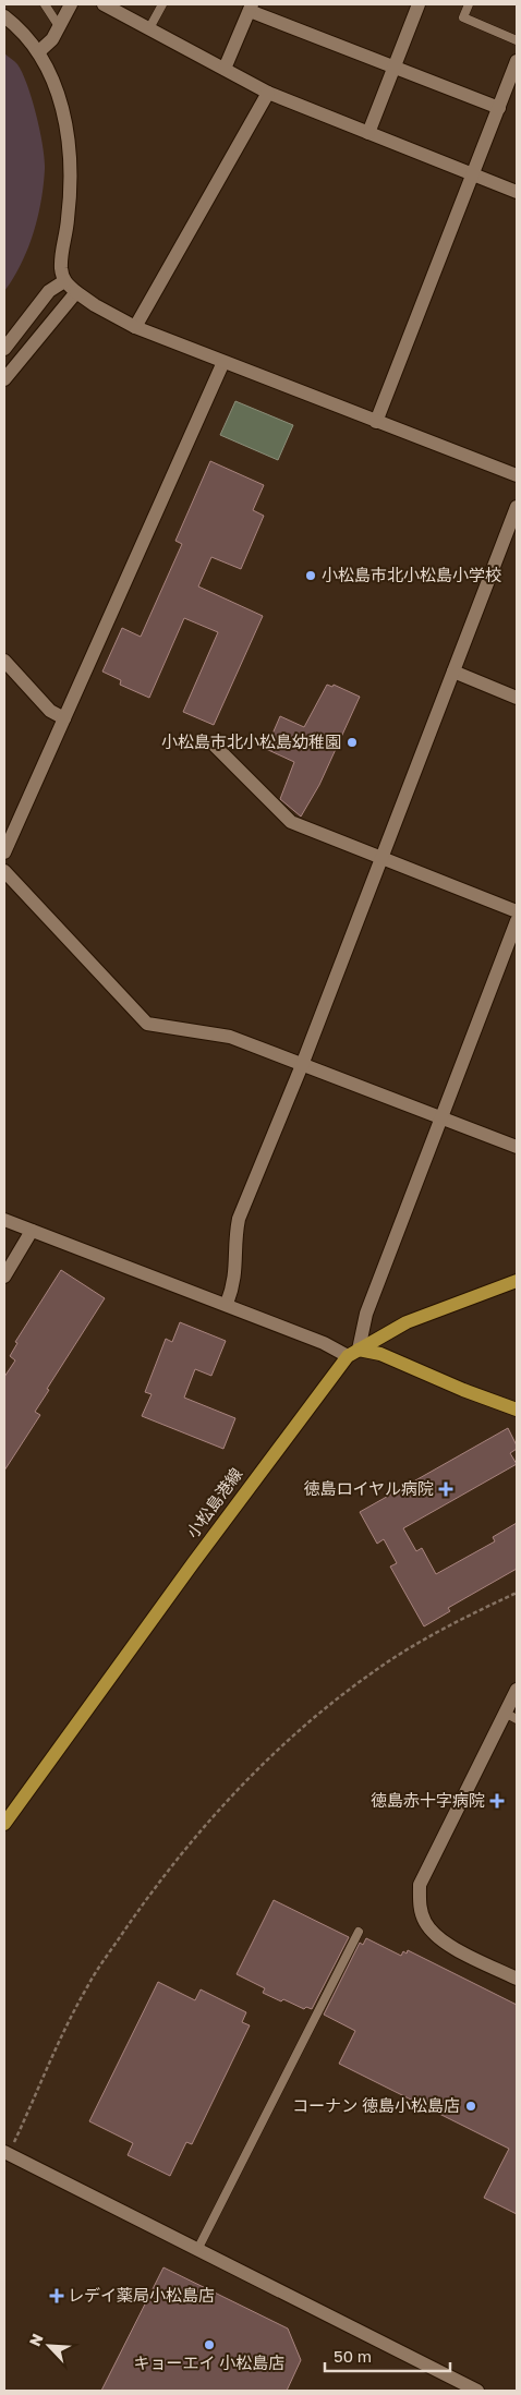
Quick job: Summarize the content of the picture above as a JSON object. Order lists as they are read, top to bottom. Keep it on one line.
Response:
{"streets":{"main road":["小松島港線"]},"places":{"other":["小松島市北小松島小学校","小松島市北小松島幼稚園","コーナン 徳島小松島店","キョーエイ 小松島店"],"health":["徳島ロイヤル病院","徳島赤十字病院","レデイ薬局小松島店"]},"scale_bar":"50 m","north":"top left"}
